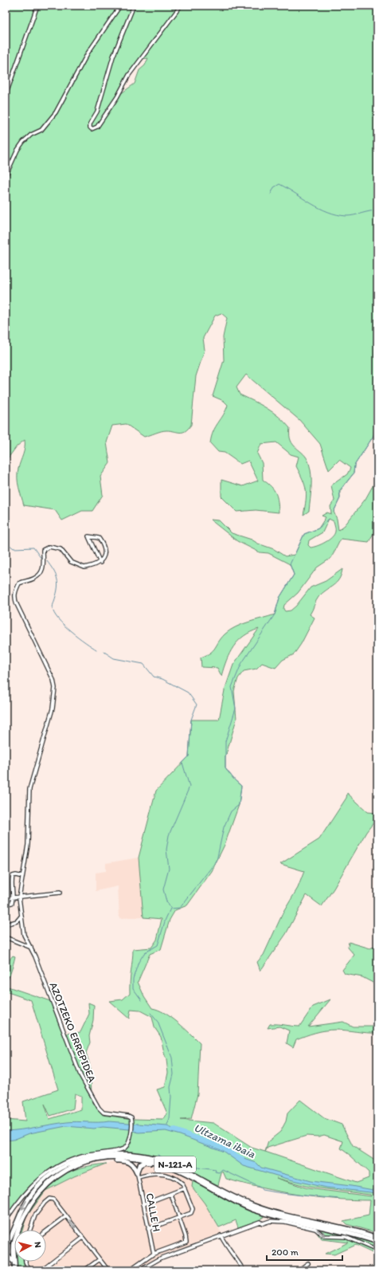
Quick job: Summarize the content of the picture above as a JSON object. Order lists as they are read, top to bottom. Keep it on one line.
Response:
{"streets":{"highway":["N-121-A"],"street":["AZOTZEKO ERREPIDEA","CALLE H"]},"water":["Ultzama ibaia"],"scale_bar":"200 m","north":"right"}
